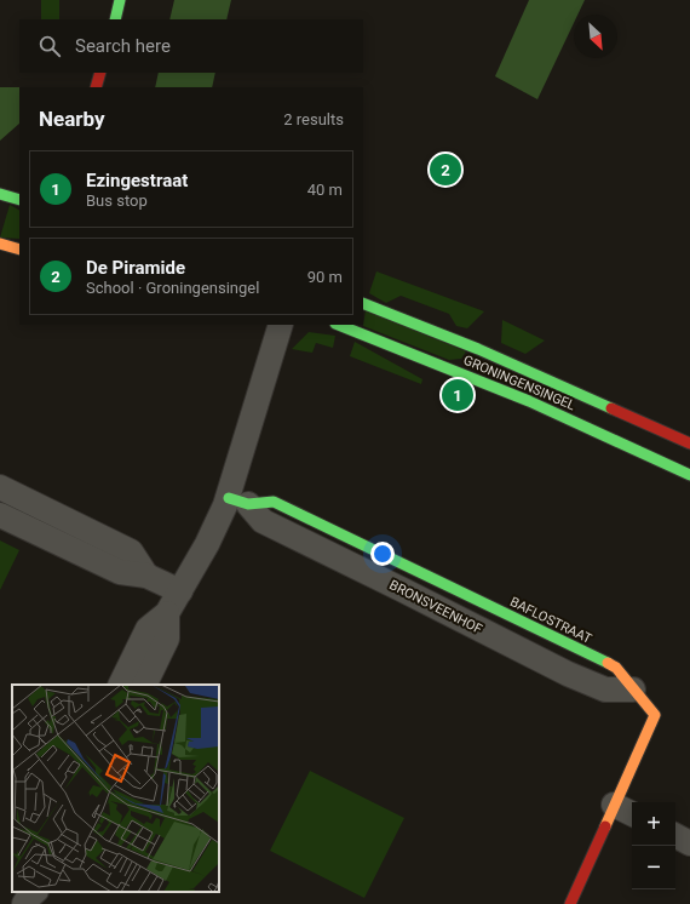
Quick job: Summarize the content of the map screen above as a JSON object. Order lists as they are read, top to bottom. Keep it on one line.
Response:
{"streets":{"street":["GRONINGENSINGEL","BRONSVEENHOF"]},"north":"bottom right","page":{"search":"Search here","heading":["Nearby","2 results"],"list":[{"mark":"1","name":"Ezingestraat","note":"Bus stop","value":"40 m"},{"mark":"2","name":"De Piramide","note":"School · Groningensingel","value":"90 m"}],"pins":["2","1"],"map_buttons":["+","−"]}}
